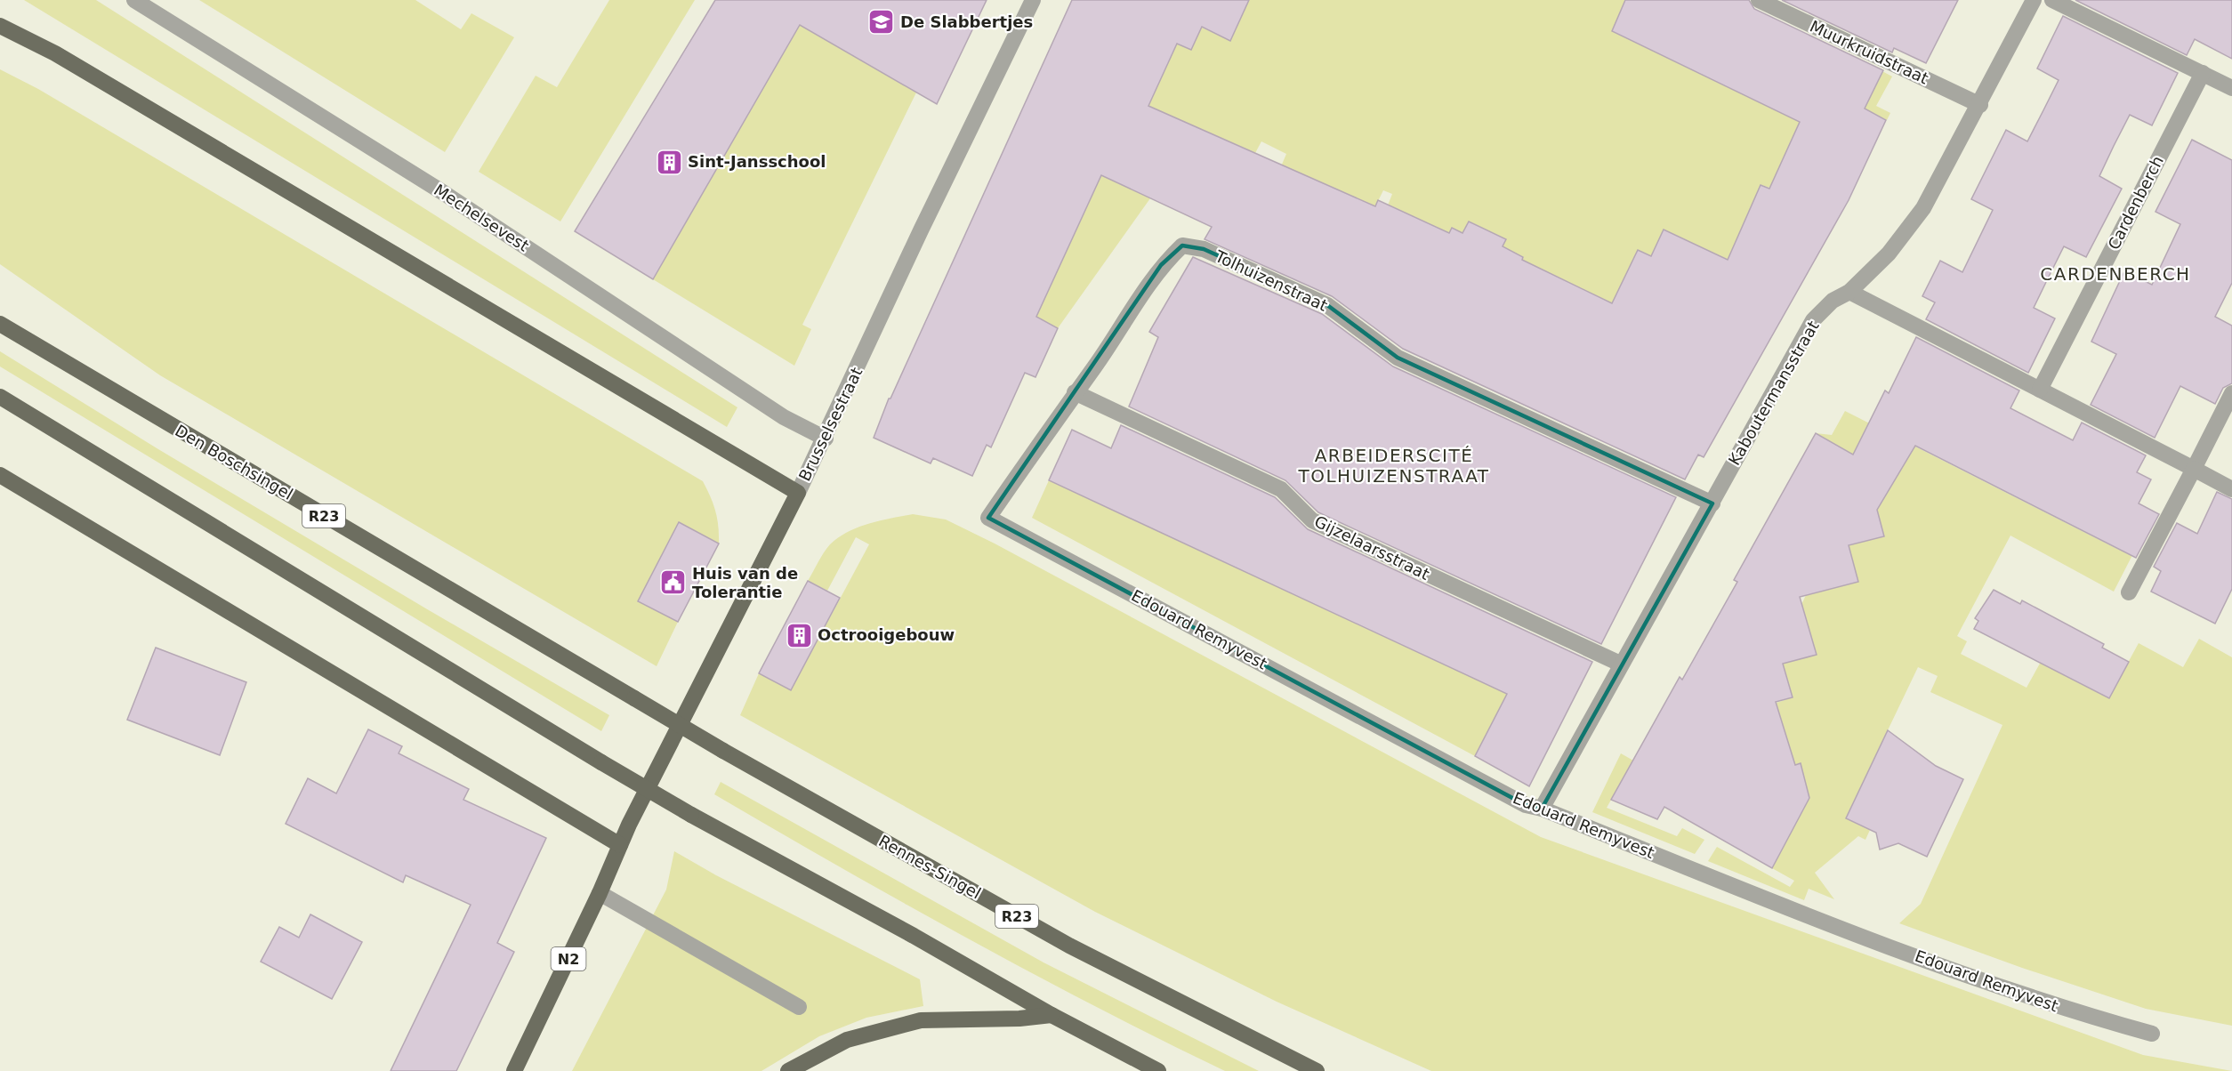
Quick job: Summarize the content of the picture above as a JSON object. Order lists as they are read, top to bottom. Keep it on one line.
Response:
{"streets":{"main road":["Brusselsestraat","Den Boschsingel","R23","Rennes-Singel","N2"],"street":["Muurkruidstraat","Cardenberch","Mechelsevest","Tolhuizenstraat","Kaboutermansstraat","Gijzelaarsstraat","Edouard Remyvest"]},"crossings":[["Muurkruidstraat","Kaboutermansstraat"],["Mechelsevest","Brusselsestraat"],["Tolhuizenstraat","Kaboutermansstraat"],["Tolhuizenstraat","Gijzelaarsstraat"],["Tolhuizenstraat","Edouard Remyvest"],["Kaboutermansstraat","Gijzelaarsstraat"],["Kaboutermansstraat","Edouard Remyvest"],["Brusselsestraat","N2"],["Den Boschsingel","Rennes-Singel"]],"districts":["CARDENBERCH","ARBEIDERSCITÉ TOLHUIZENSTRAAT"],"places":{"school or university":["De Slabbertjes"],"building":["Sint-Jansschool","Octrooigebouw"],"public building":["Huis van de Tolerantie"]}}
